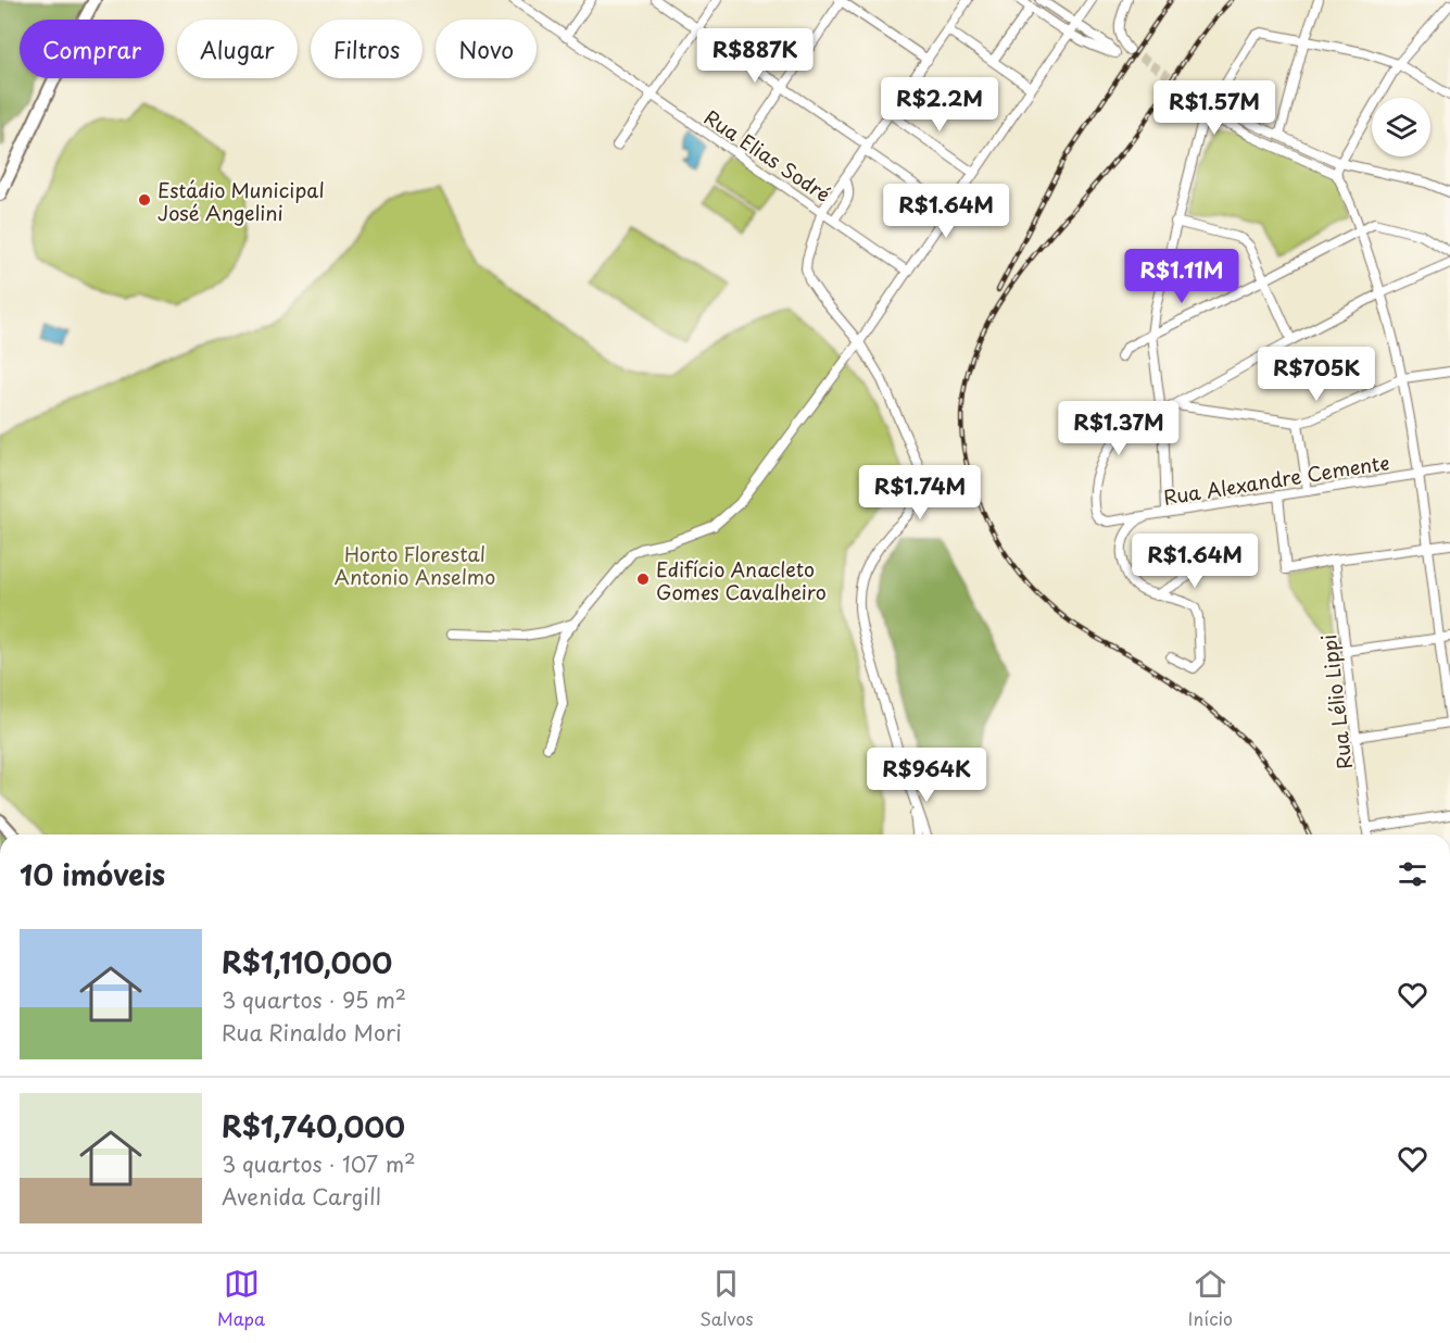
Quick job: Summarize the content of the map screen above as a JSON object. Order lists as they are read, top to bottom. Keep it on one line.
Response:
{"streets":{"street":["Rua Elias Sodré","Rua Alexandre Cemente","Rua Lélio Lippi"]},"parks":["Horto Florestal Antonio Anselmo"],"places":["Estádio Municipal José Angelini","Edifício Anacleto Gomes Cavalheiro"],"page":{"chip":["Comprar","Alugar","Filtros","Novo"],"price":["R$887K","R$2.2M","R$1.57M","R$1.64M","R$1.11M","R$705K","R$1.37M","R$1.74M","R$1.64M","R$964K"],"heading":"10 imóveis","list":[{"name":"R$1,110,000","note":"3 quartos · 95 m² · Rua Rinaldo Mori"},{"name":"R$1,740,000","note":"3 quartos · 107 m² · Avenida Cargill"}],"tabs":["Mapa","Salvos","Início"]}}
